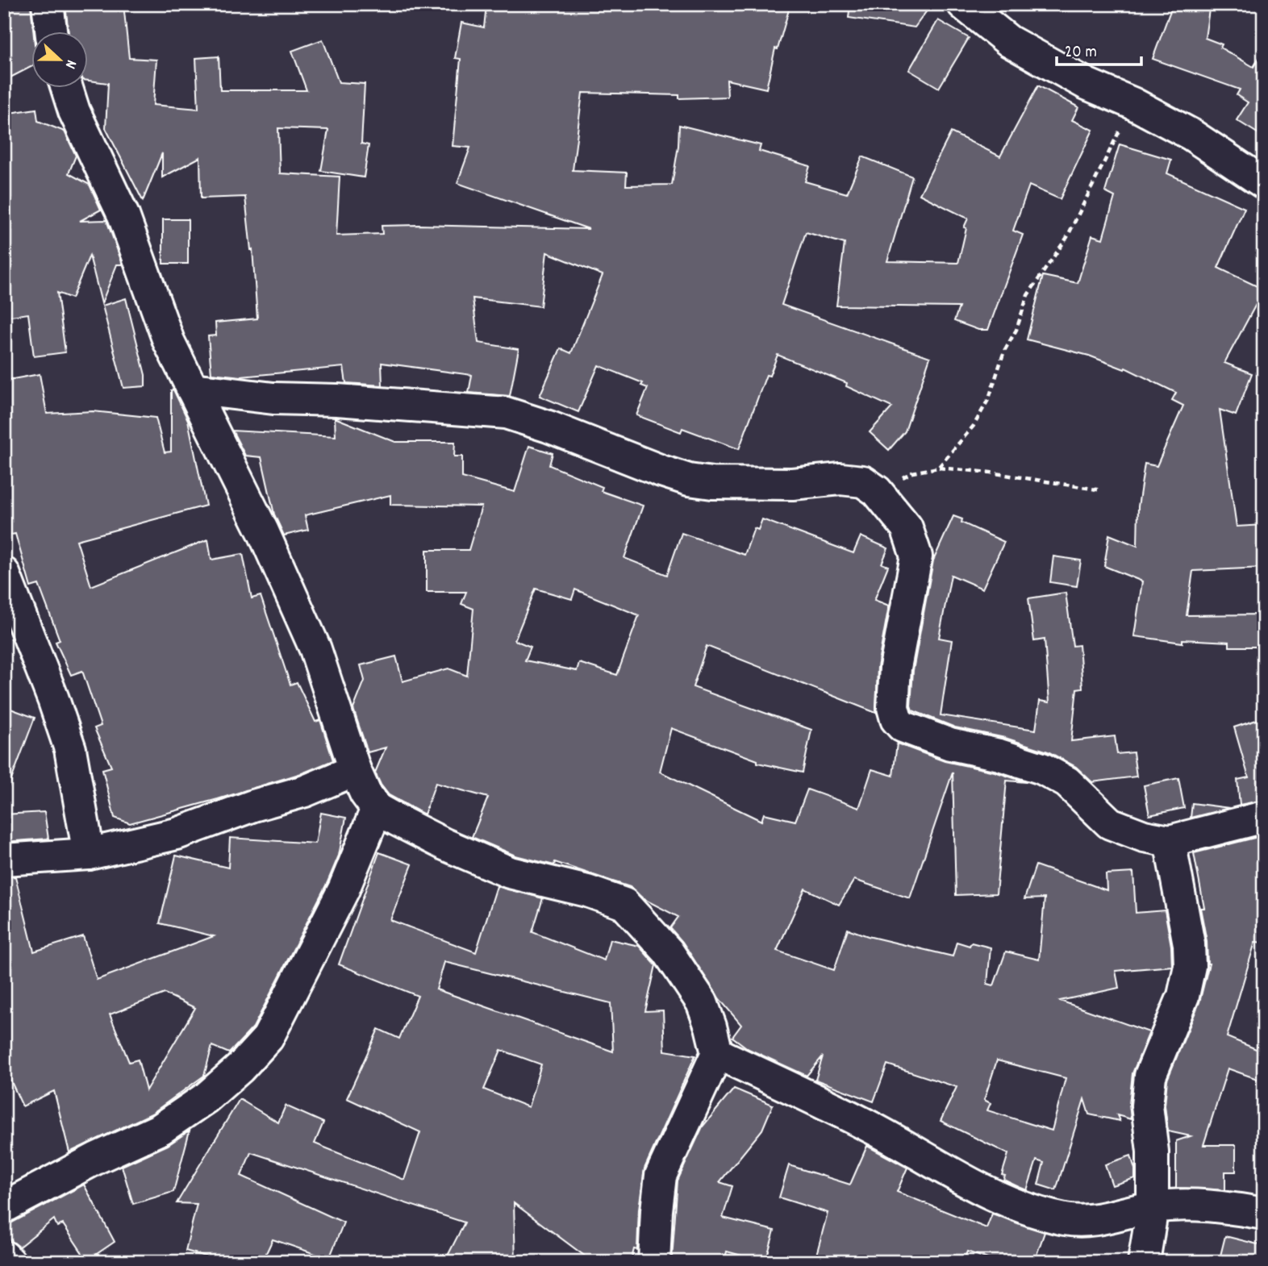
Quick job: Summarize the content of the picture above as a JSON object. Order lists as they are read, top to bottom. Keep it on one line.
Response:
{"scale_bar":"20 m","north":"right"}
